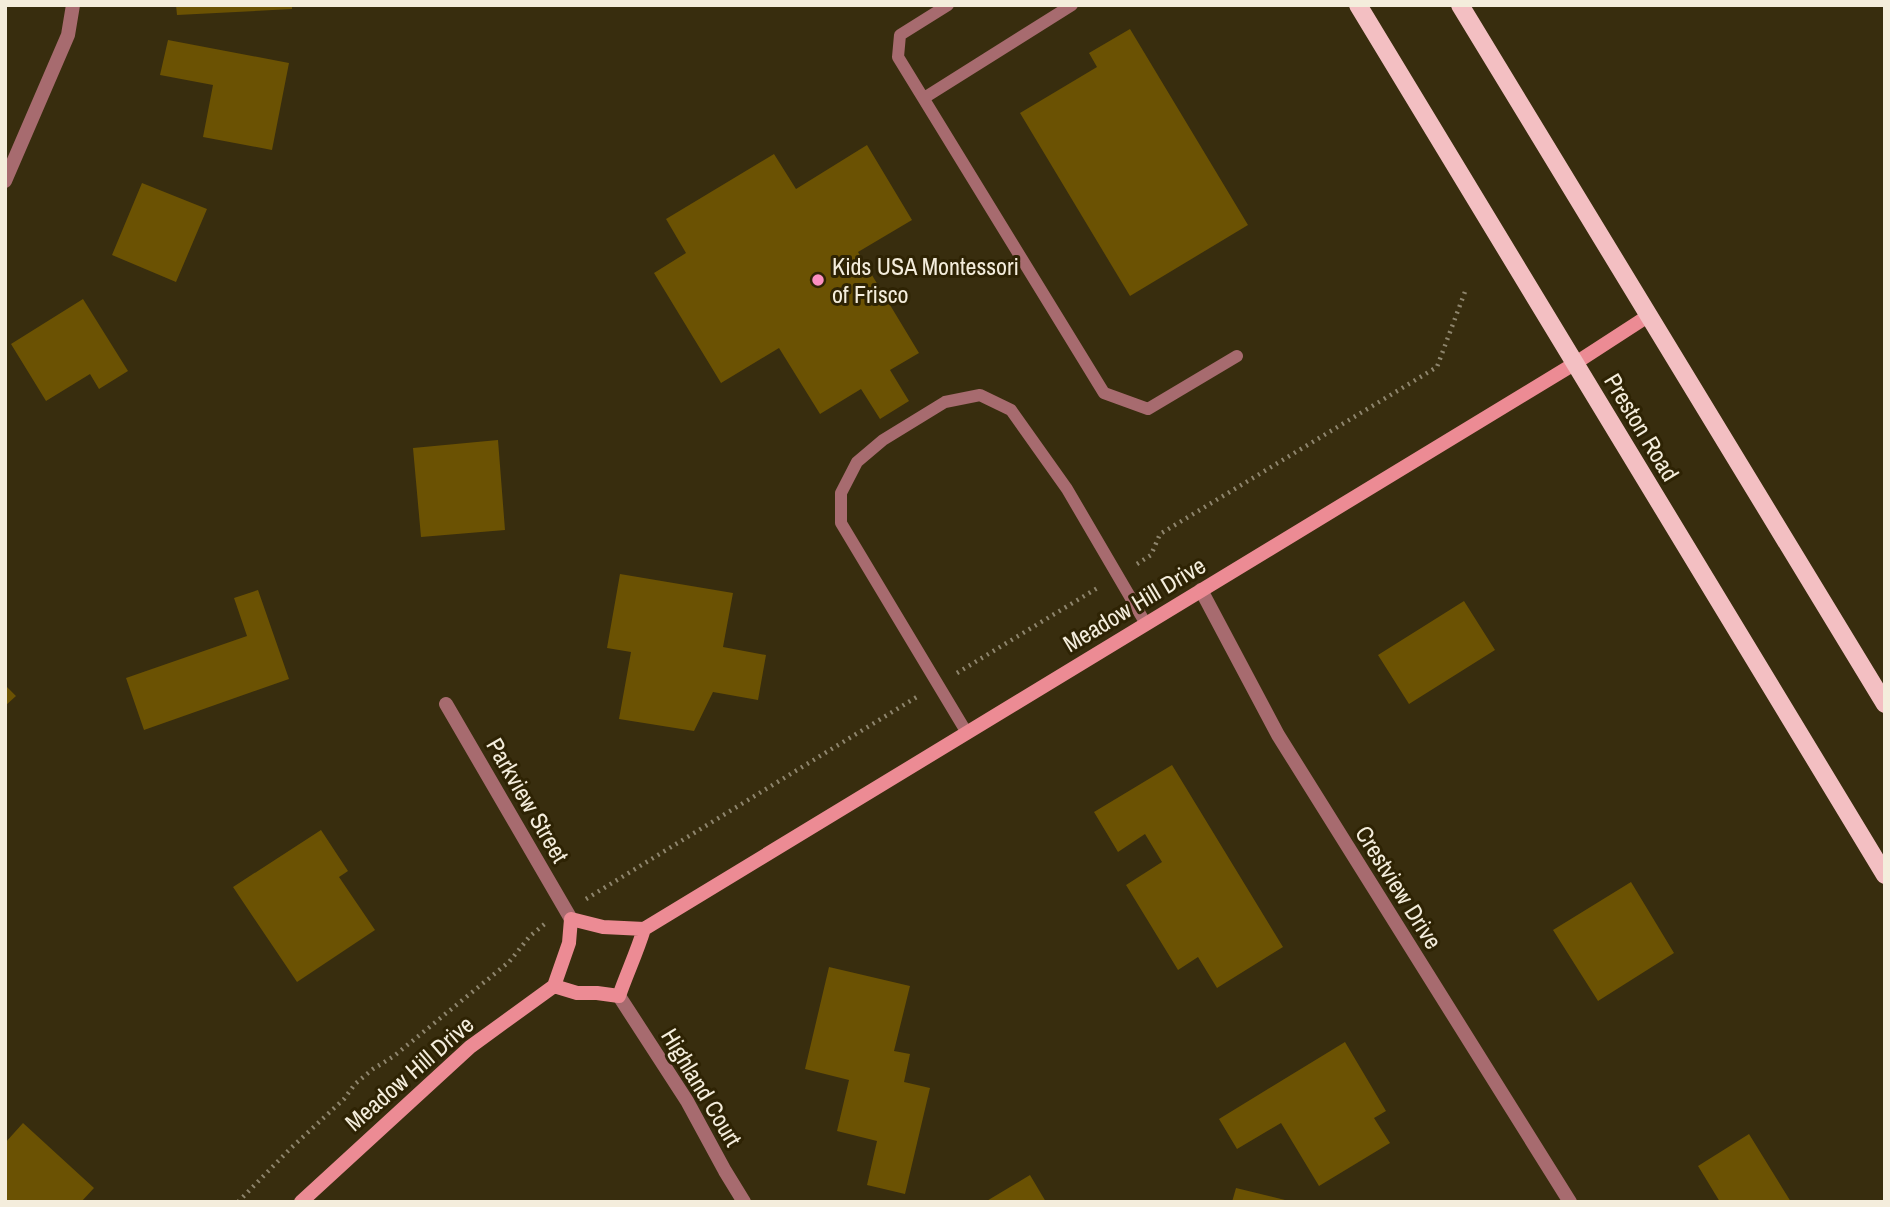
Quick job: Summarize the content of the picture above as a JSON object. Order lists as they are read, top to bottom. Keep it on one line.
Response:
{"streets":{"main road":["Preston Road"],"street":["Meadow Hill Drive","Parkview Street","Crestview Drive","Highland Court"]},"crossings":[["Preston Road","Meadow Hill Drive"],["Meadow Hill Drive","Crestview Drive"]],"places":["Kids USA Montessori of Frisco"]}
